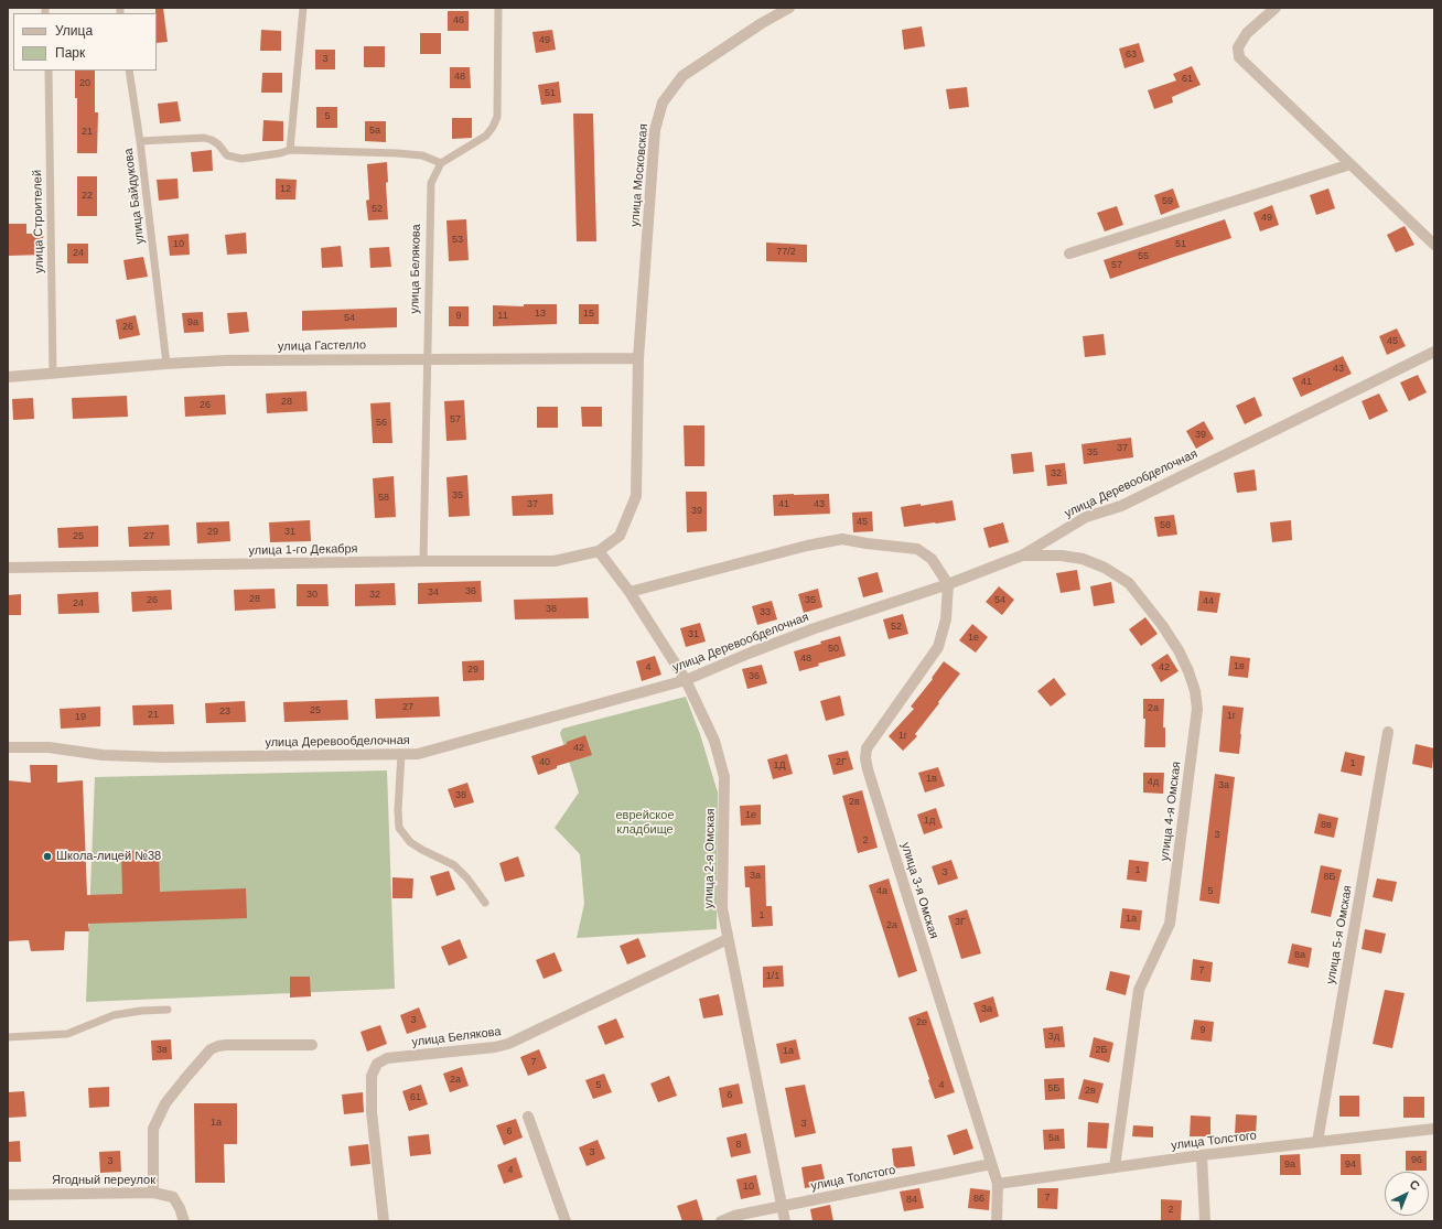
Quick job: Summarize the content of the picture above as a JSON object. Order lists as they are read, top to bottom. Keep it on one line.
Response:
{"streets":{"street":["улица Московская","улица Белякова","улица Гастелло","улица Деревообделочная","улица 1-го Декабря","улица 4-я Омская","улица 2-я Омская","улица 3-я Омская","улица 5-я Омская","улица Толстого","Ягодный переулок"],"lane":["улица Байдукова","улица Строителей"]},"crossings":[["улица Московская","улица Гастелло"],["улица Московская","улица 1-го Декабря"],["улица Московская","улица 2-я Омская"],["улица Байдукова","улица Белякова"],["улица Байдукова","улица Гастелло"],["улица Строителей","улица Гастелло"],["улица Белякова","улица Гастелло"],["улица Белякова","улица 1-го Декабря"],["улица Белякова","улица 2-я Омская"],["улица Деревообделочная","улица 4-я Омская"],["улица Деревообделочная","улица 2-я Омская"],["улица Деревообделочная","улица 3-я Омская"],["улица 1-го Декабря","улица 2-я Омская"],["улица 4-я Омская","улица Толстого"],["улица 2-я Омская","улица Толстого"],["улица 3-я Омская","улица Толстого"],["улица 5-я Омская","улица Толстого"]],"parks":["еврейское кладбище"],"places":["Школа-лицей №38"],"house_numbers":["46","49","63","3","48","61","20","51","5","5а","21","12","22","59","52","49","53","10","51","77/2","24","55","57","13","15","9","11","54","9а","26","45","43","41","28","26","57","56","39","37","35","32","35","58","37","41","43","39","45","58","29","31","25","27","36","34","30","32","28","26","35","54","44","24","38","33","52","31","1е","50","48","1в","4","42","29","36","27","2а","25","23","21","1г","19","1г","42","40","2Г","1","1Д","1в","4д","3а","38","2в","1е","1д","8в","3","2","1","3","3а","8Б","4а","5","1","1а","3Г","2а","8а","7","1/1","3а","3","2е","9","3д","3в","2Б","1а","7","2а","5","4","5Б","2в","6","61","1а","3","6","5а","8","3","96","3","9а","94","4","10","7","86","84","2"],"legend":["Улица","Парк"],"north":"top right"}
